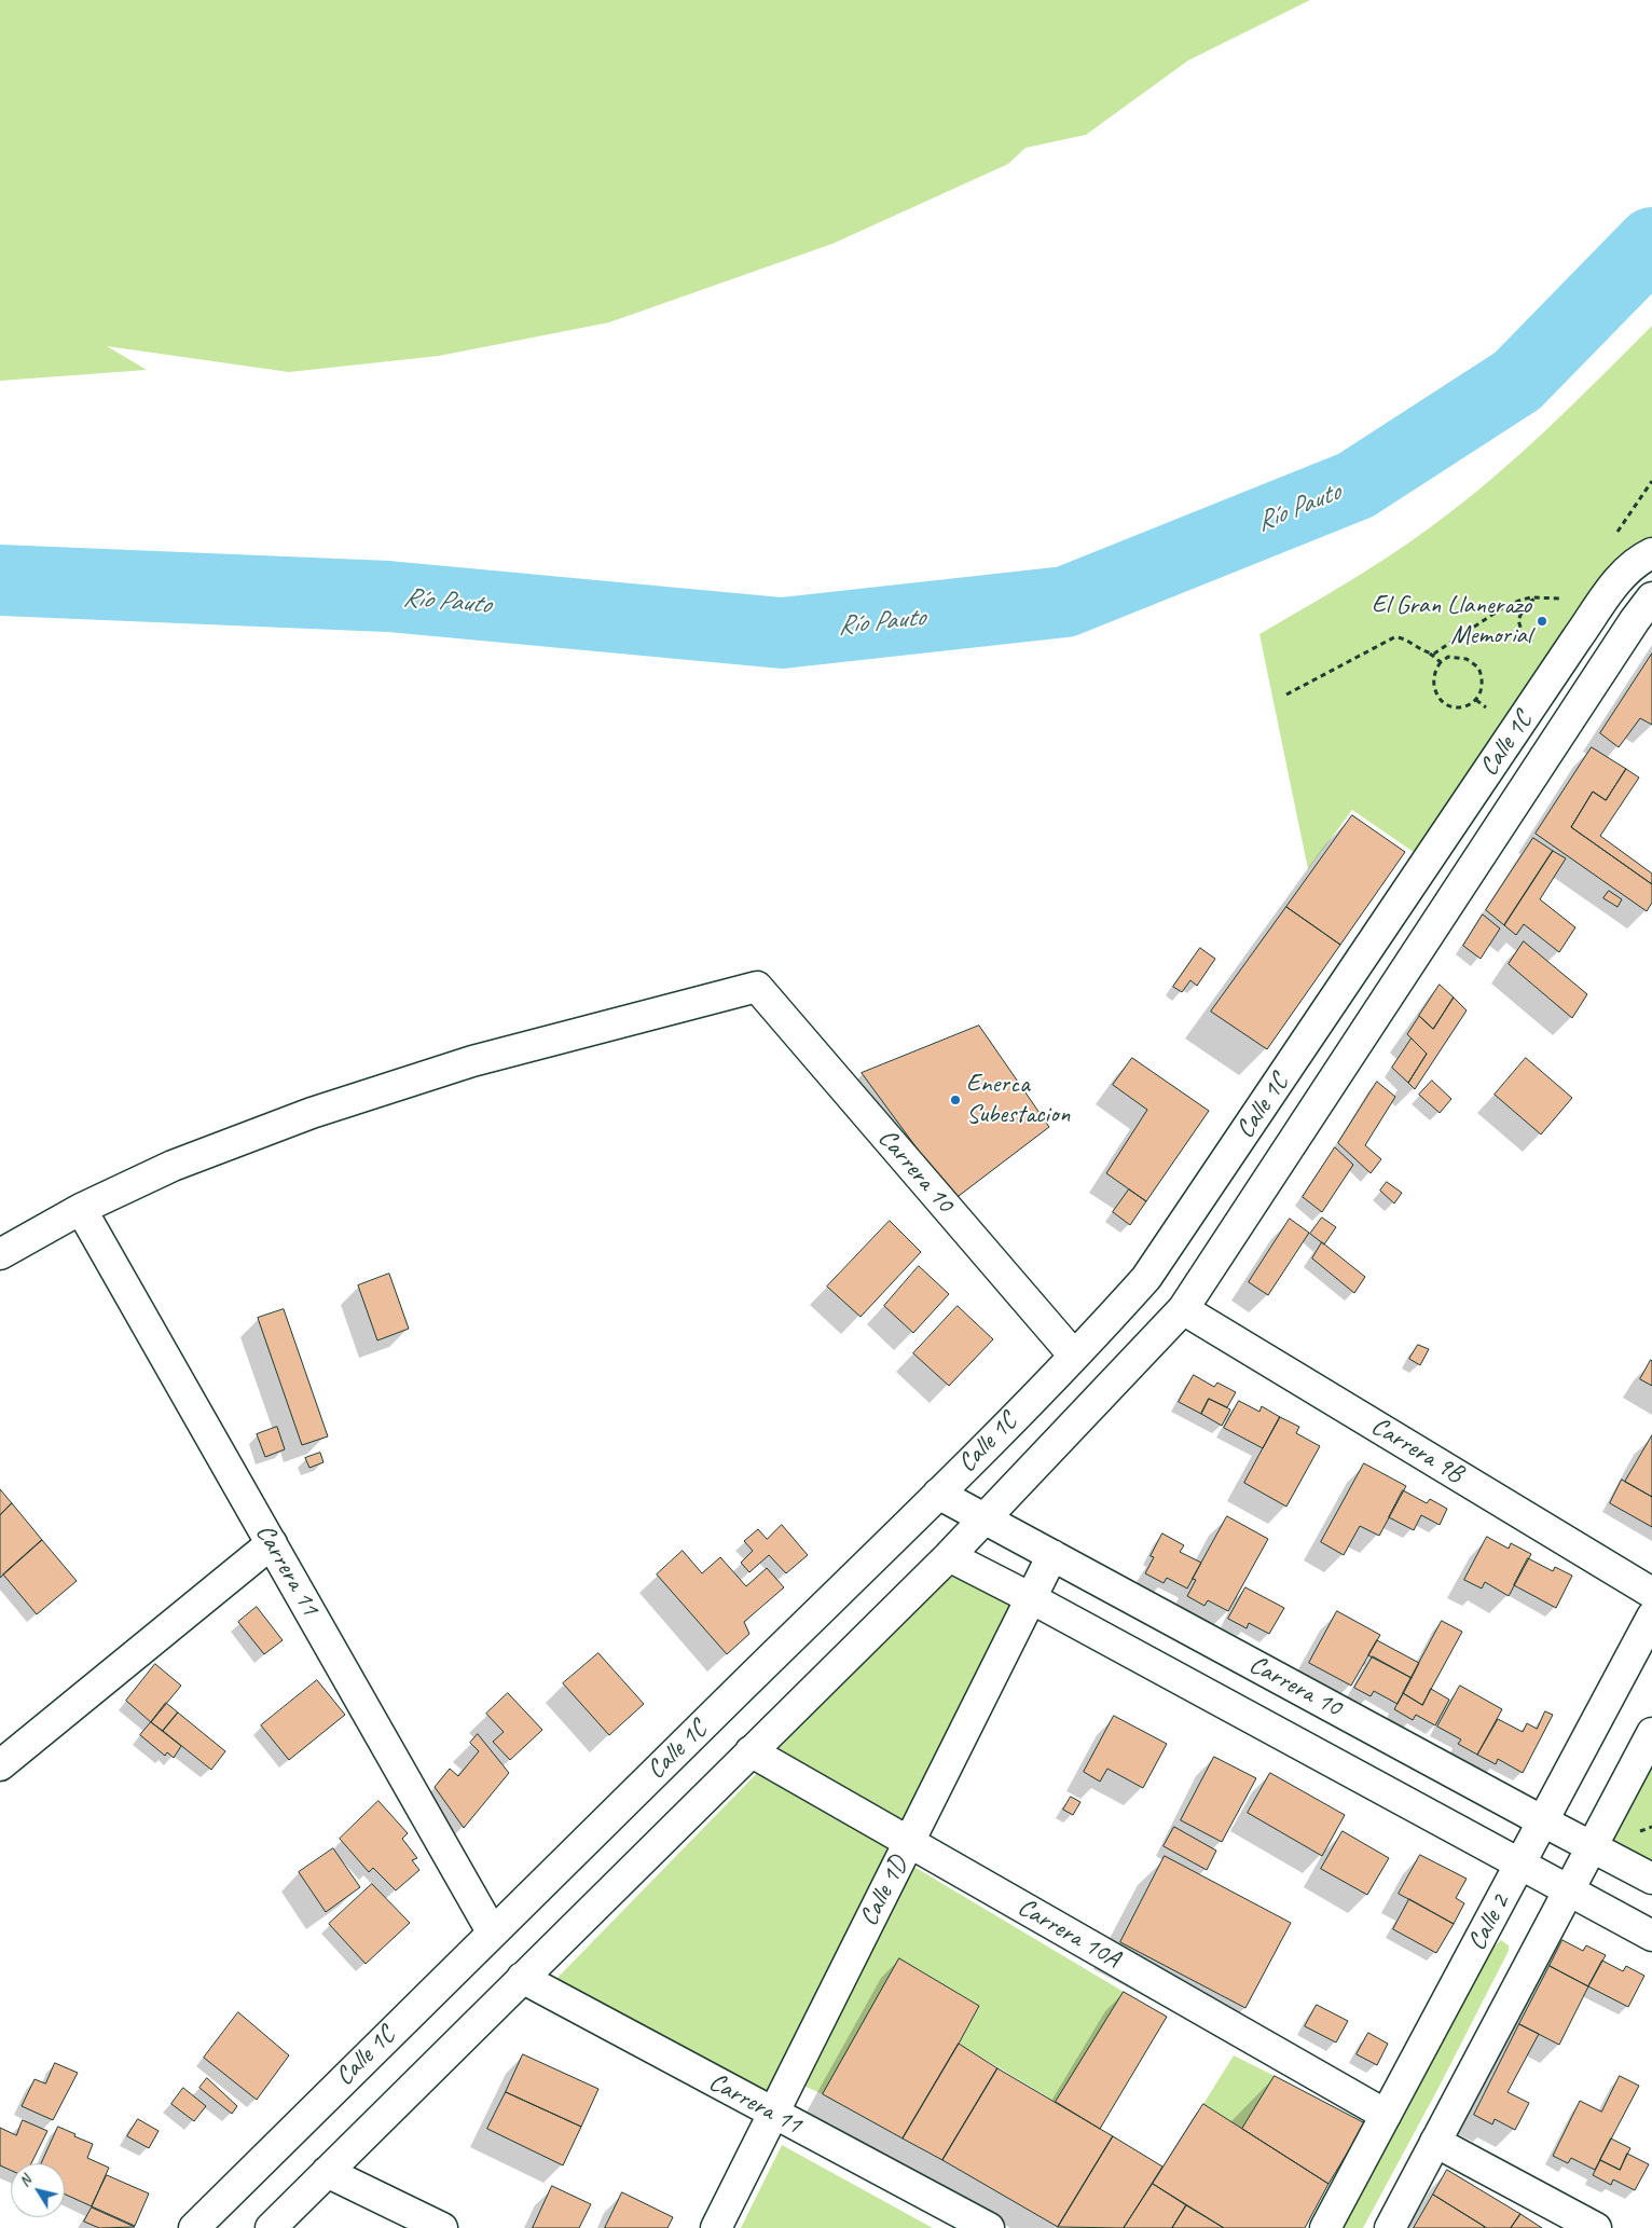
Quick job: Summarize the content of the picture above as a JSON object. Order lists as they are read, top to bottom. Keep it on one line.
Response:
{"streets":{"street":["Calle 1C","Carrera 10","Carrera 9B","Carrera 11","Calle 1D","Calle 2","Carrera 10A"]},"crossings":[["Calle 1C","Carrera 10"],["Calle 1C","Carrera 9B"],["Calle 1C","Carrera 11"],["Calle 1C","Carrera 10A"],["Carrera 10","Carrera 11"],["Carrera 10","Calle 1D"],["Carrera 10","Calle 2"],["Carrera 11","Calle 1D"],["Calle 1D","Carrera 10A"],["Calle 2","Carrera 10A"]],"water":["Río Pauto"],"places":["El Gran Llanerazo Memorial","Enerca Subestacion"],"north":"top left"}
